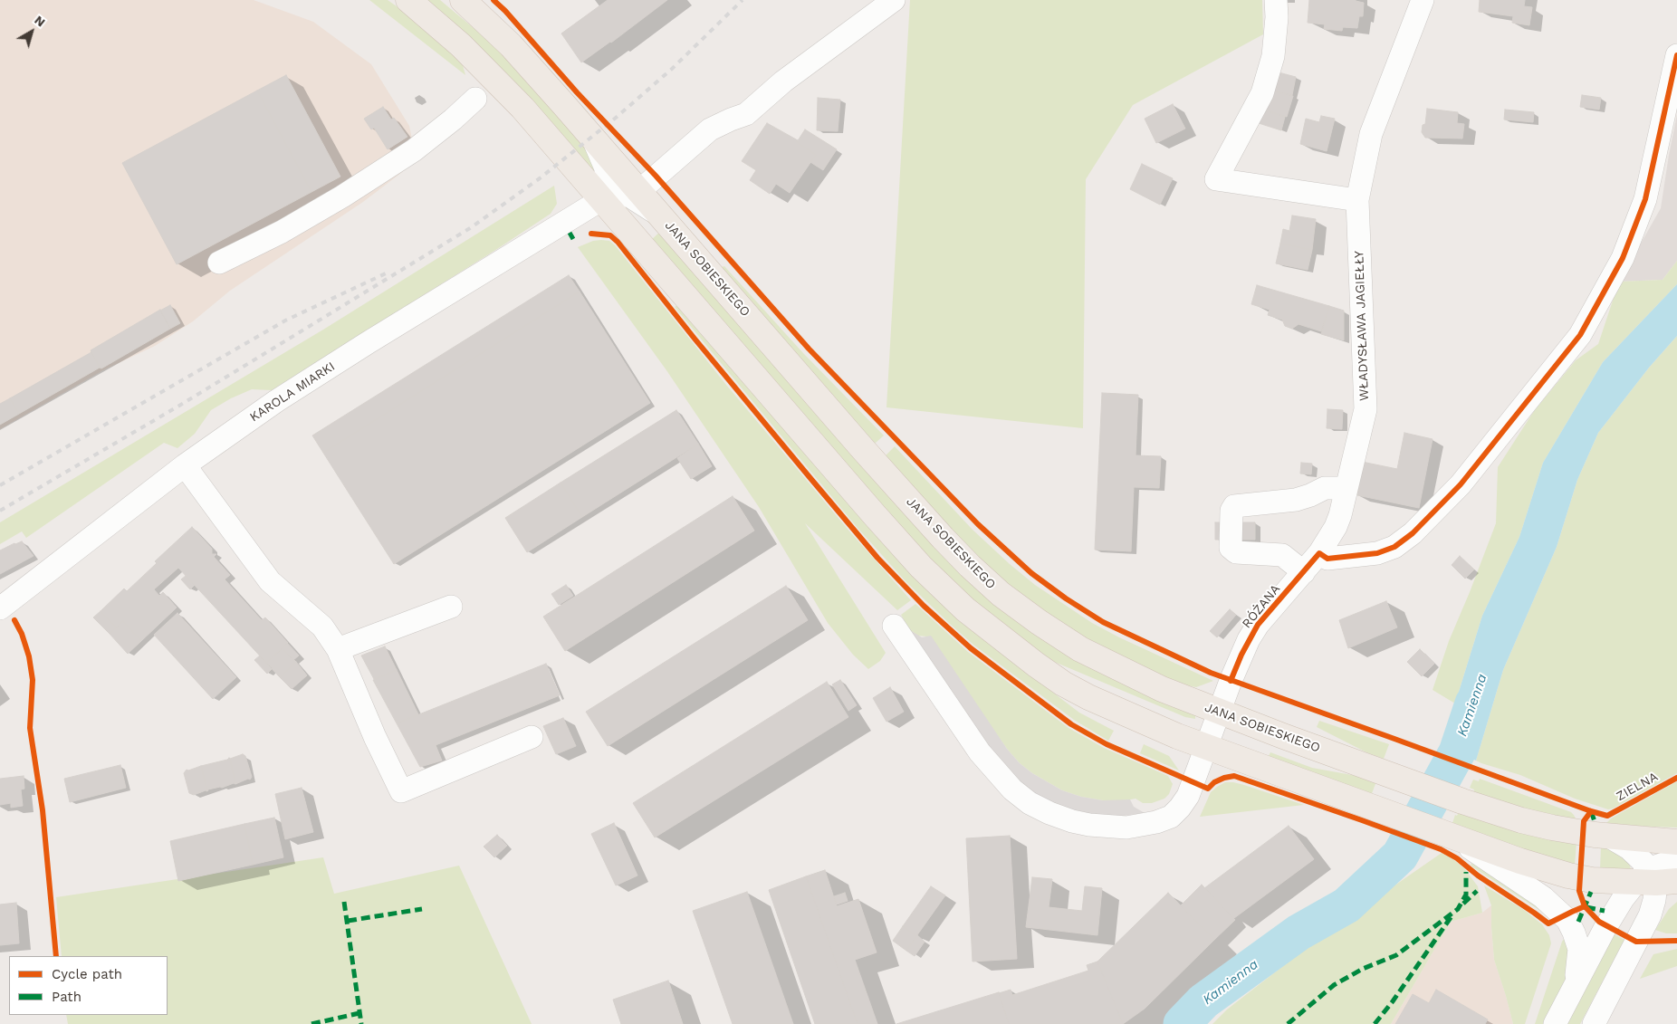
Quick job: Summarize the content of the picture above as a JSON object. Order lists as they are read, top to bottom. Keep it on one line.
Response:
{"streets":{"main road":["JANA SOBIESKIEGO"],"street":["WŁADYSŁAWA JAGIEŁŁY","KAROLA MIARKI","RÓŻANA"],"cycle path":["ZIELNA"]},"crossings":[["JANA SOBIESKIEGO","KAROLA MIARKI"],["JANA SOBIESKIEGO","RÓŻANA"],["WŁADYSŁAWA JAGIEŁŁY","RÓŻANA"]],"water":["Kamienna"],"legend":["Cycle path","Path"],"north":"top right"}
